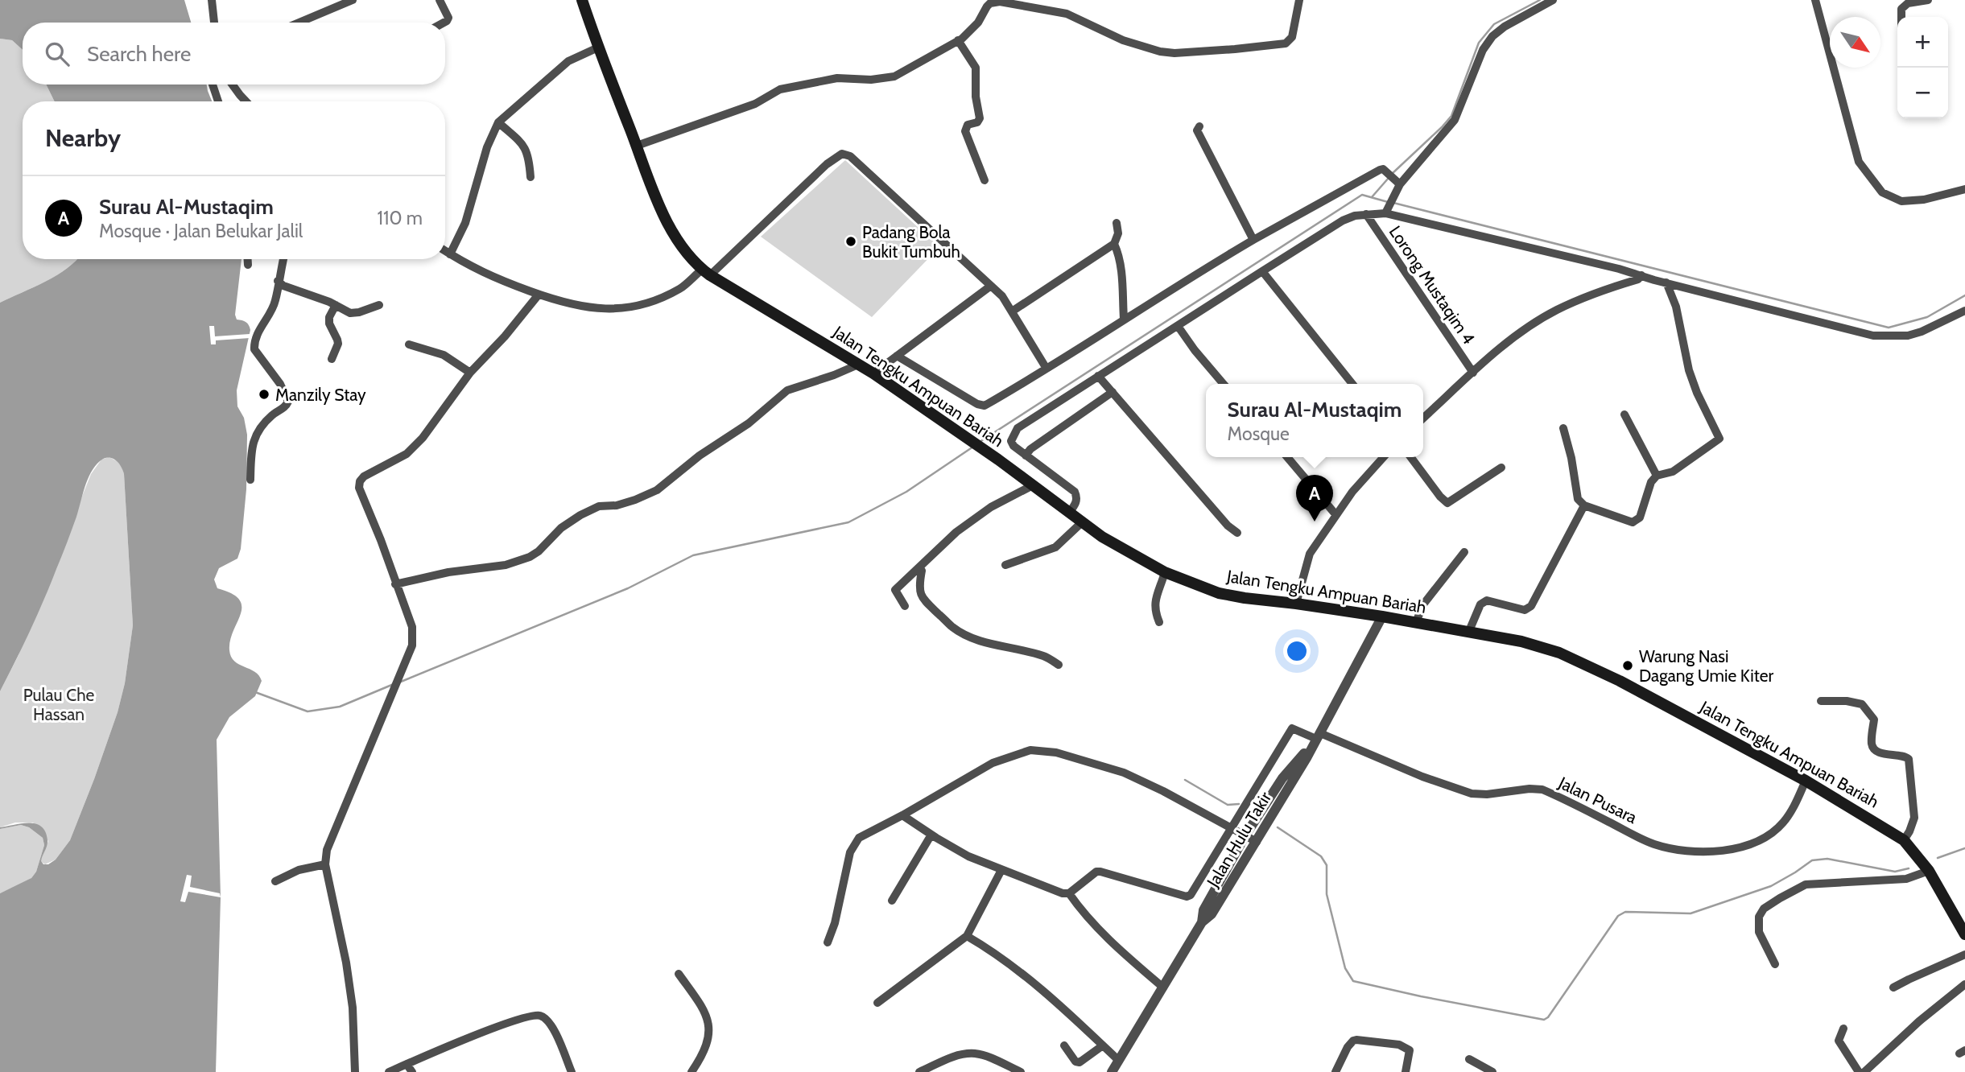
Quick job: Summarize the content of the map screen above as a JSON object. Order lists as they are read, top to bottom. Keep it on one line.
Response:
{"streets":{"main road":["Jalan Tengku Ampuan Bariah"],"street":["Lorong Mustaqim 4","Jalan Pusara","Jalan Hulu Takir"]},"crossings":[["Jalan Tengku Ampuan Bariah","Jalan Pusara"],["Jalan Tengku Ampuan Bariah","Jalan Hulu Takir"],["Jalan Pusara","Jalan Hulu Takir"]],"parks":["Pulau Che Hassan"],"places":["Padang Bola Bukit Tumbuh","Manzily Stay","Warung Nasi Dagang Umie Kiter"],"north":"bottom right","page":{"map_buttons":["+","−"],"search":"Search here","heading":"Nearby","list":[{"mark":"A","name":"Surau Al-Mustaqim","note":"Mosque · Jalan Belukar Jalil","value":"110 m"}],"popup":["Surau Al-Mustaqim","Mosque"],"pins":"A"}}
